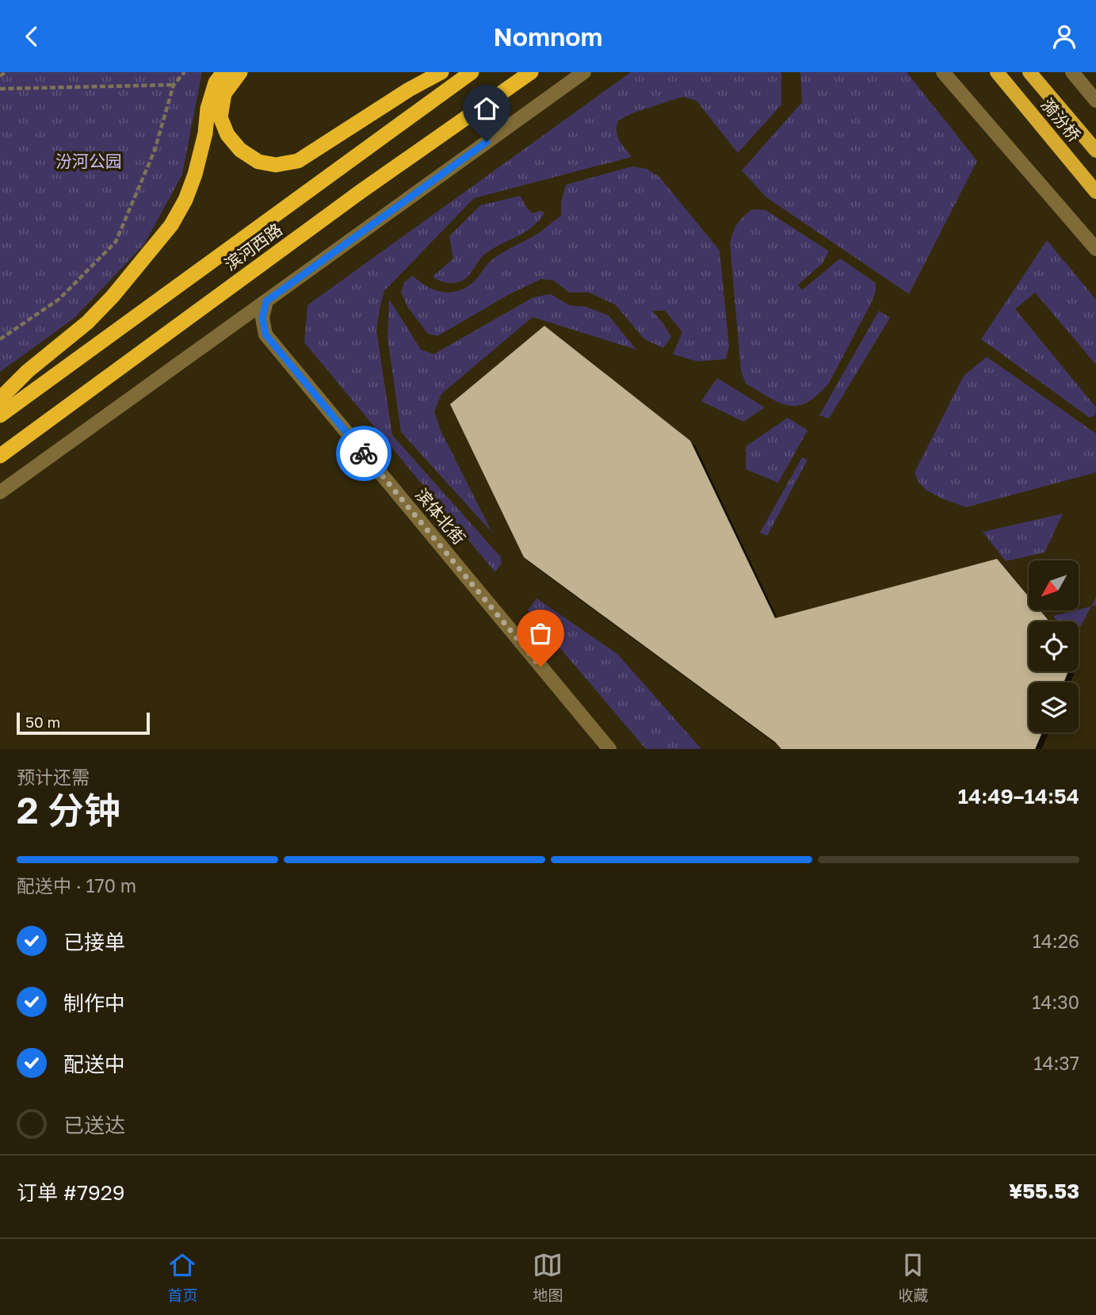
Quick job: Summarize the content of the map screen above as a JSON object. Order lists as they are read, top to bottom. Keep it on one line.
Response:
{"streets":{"highway":["滨河西路"],"main road":["漪汾桥"],"street":["滨体北街"]},"parks":["汾河公园"],"scale_bar":"50 m","north":"bottom left","page":{"header":"Nomnom","scale":"50 m","heading":["2 分钟","预计还需","14:49–14:54"],"panel":["订单 #7929","¥55.53"],"bar":"配送中 · 170 m","list":[["已接单","14:26"],["制作中","14:30"],["配送中","14:37"],"已送达"],"tabs":["首页","地图","收藏"]}}
